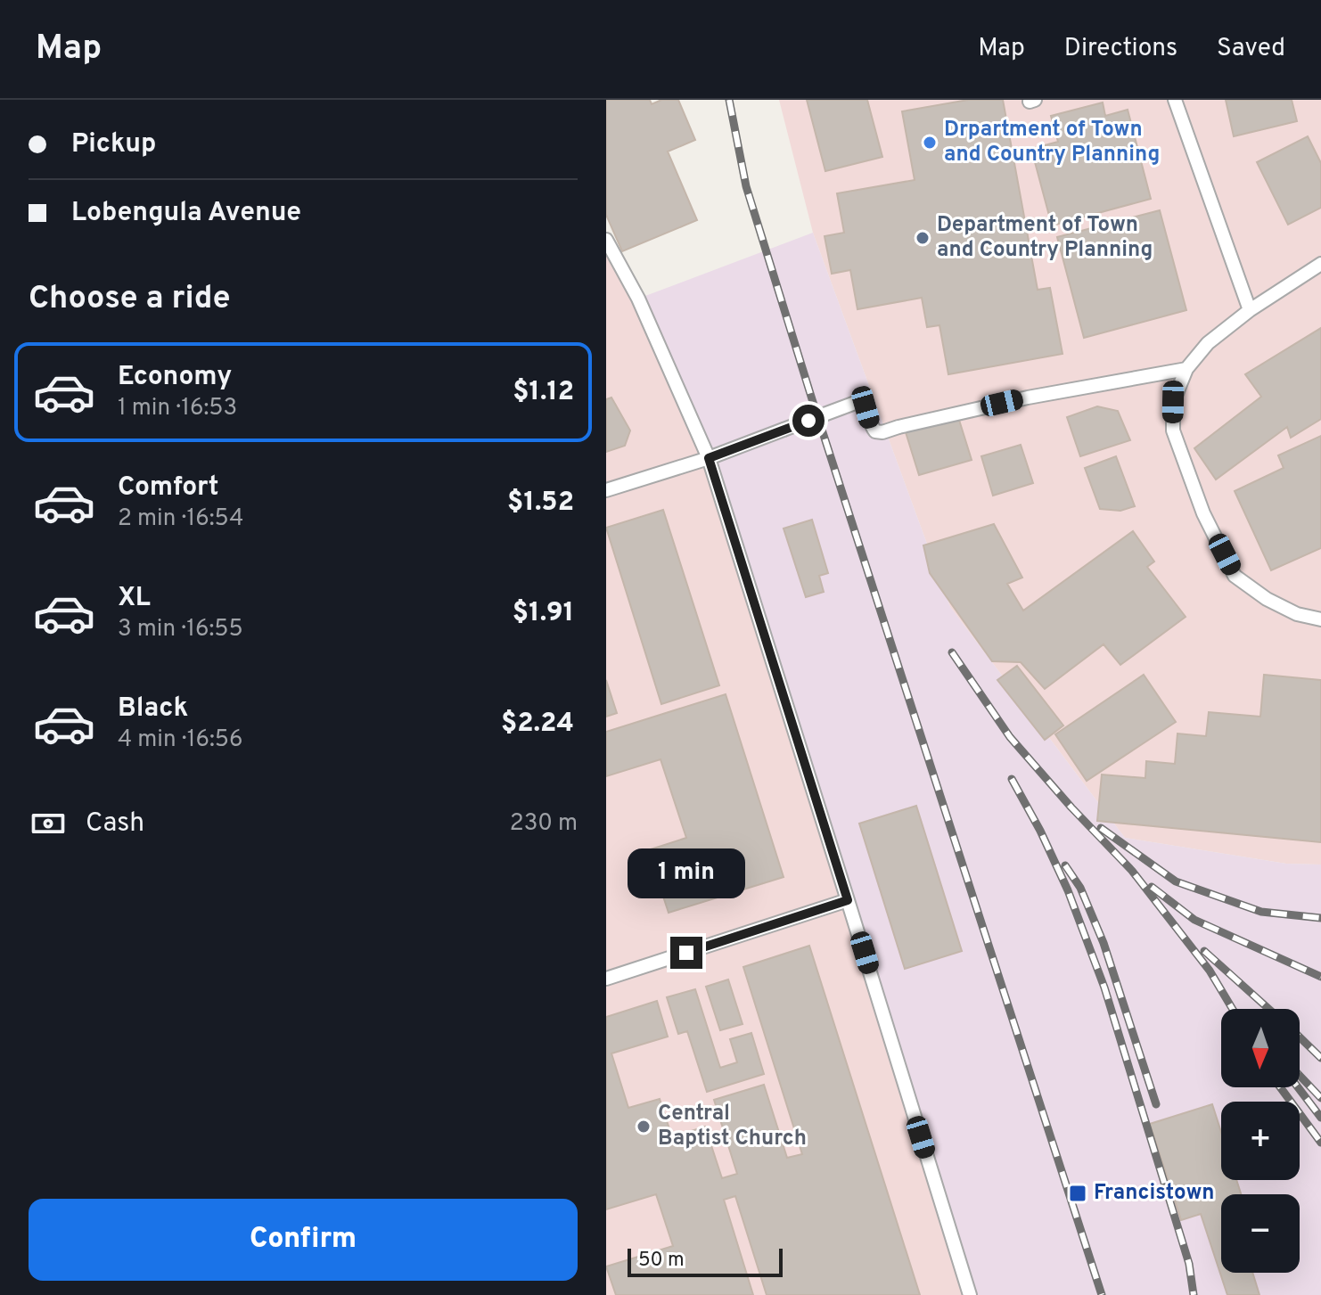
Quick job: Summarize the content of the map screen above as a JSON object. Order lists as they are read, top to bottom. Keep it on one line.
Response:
{"places":{"other":["Drpartment of Town and Country Planning","Department of Town and Country Planning","Central Baptist Church"],"transit":["Francistown"]},"scale_bar":"50 m","north":"bottom","page":{"header":"Map","nav":["Map","Directions","Saved"],"banner":["Pickup","Lobengula Avenue"],"heading":"Choose a ride","list":[{"name":"Economy","note":"1 min · 16:53","value":"$1.12"},{"name":"Comfort","note":"2 min · 16:54","value":"$1.52"},{"name":"XL","note":"3 min · 16:55","value":"$1.91"},{"name":"Black","note":"4 min · 16:56","value":"$2.24"}],"pay":["Cash","230 m"],"bubble":"1 min","map_buttons":["+","−"],"buttons":"Confirm","scale":"50 m"}}
